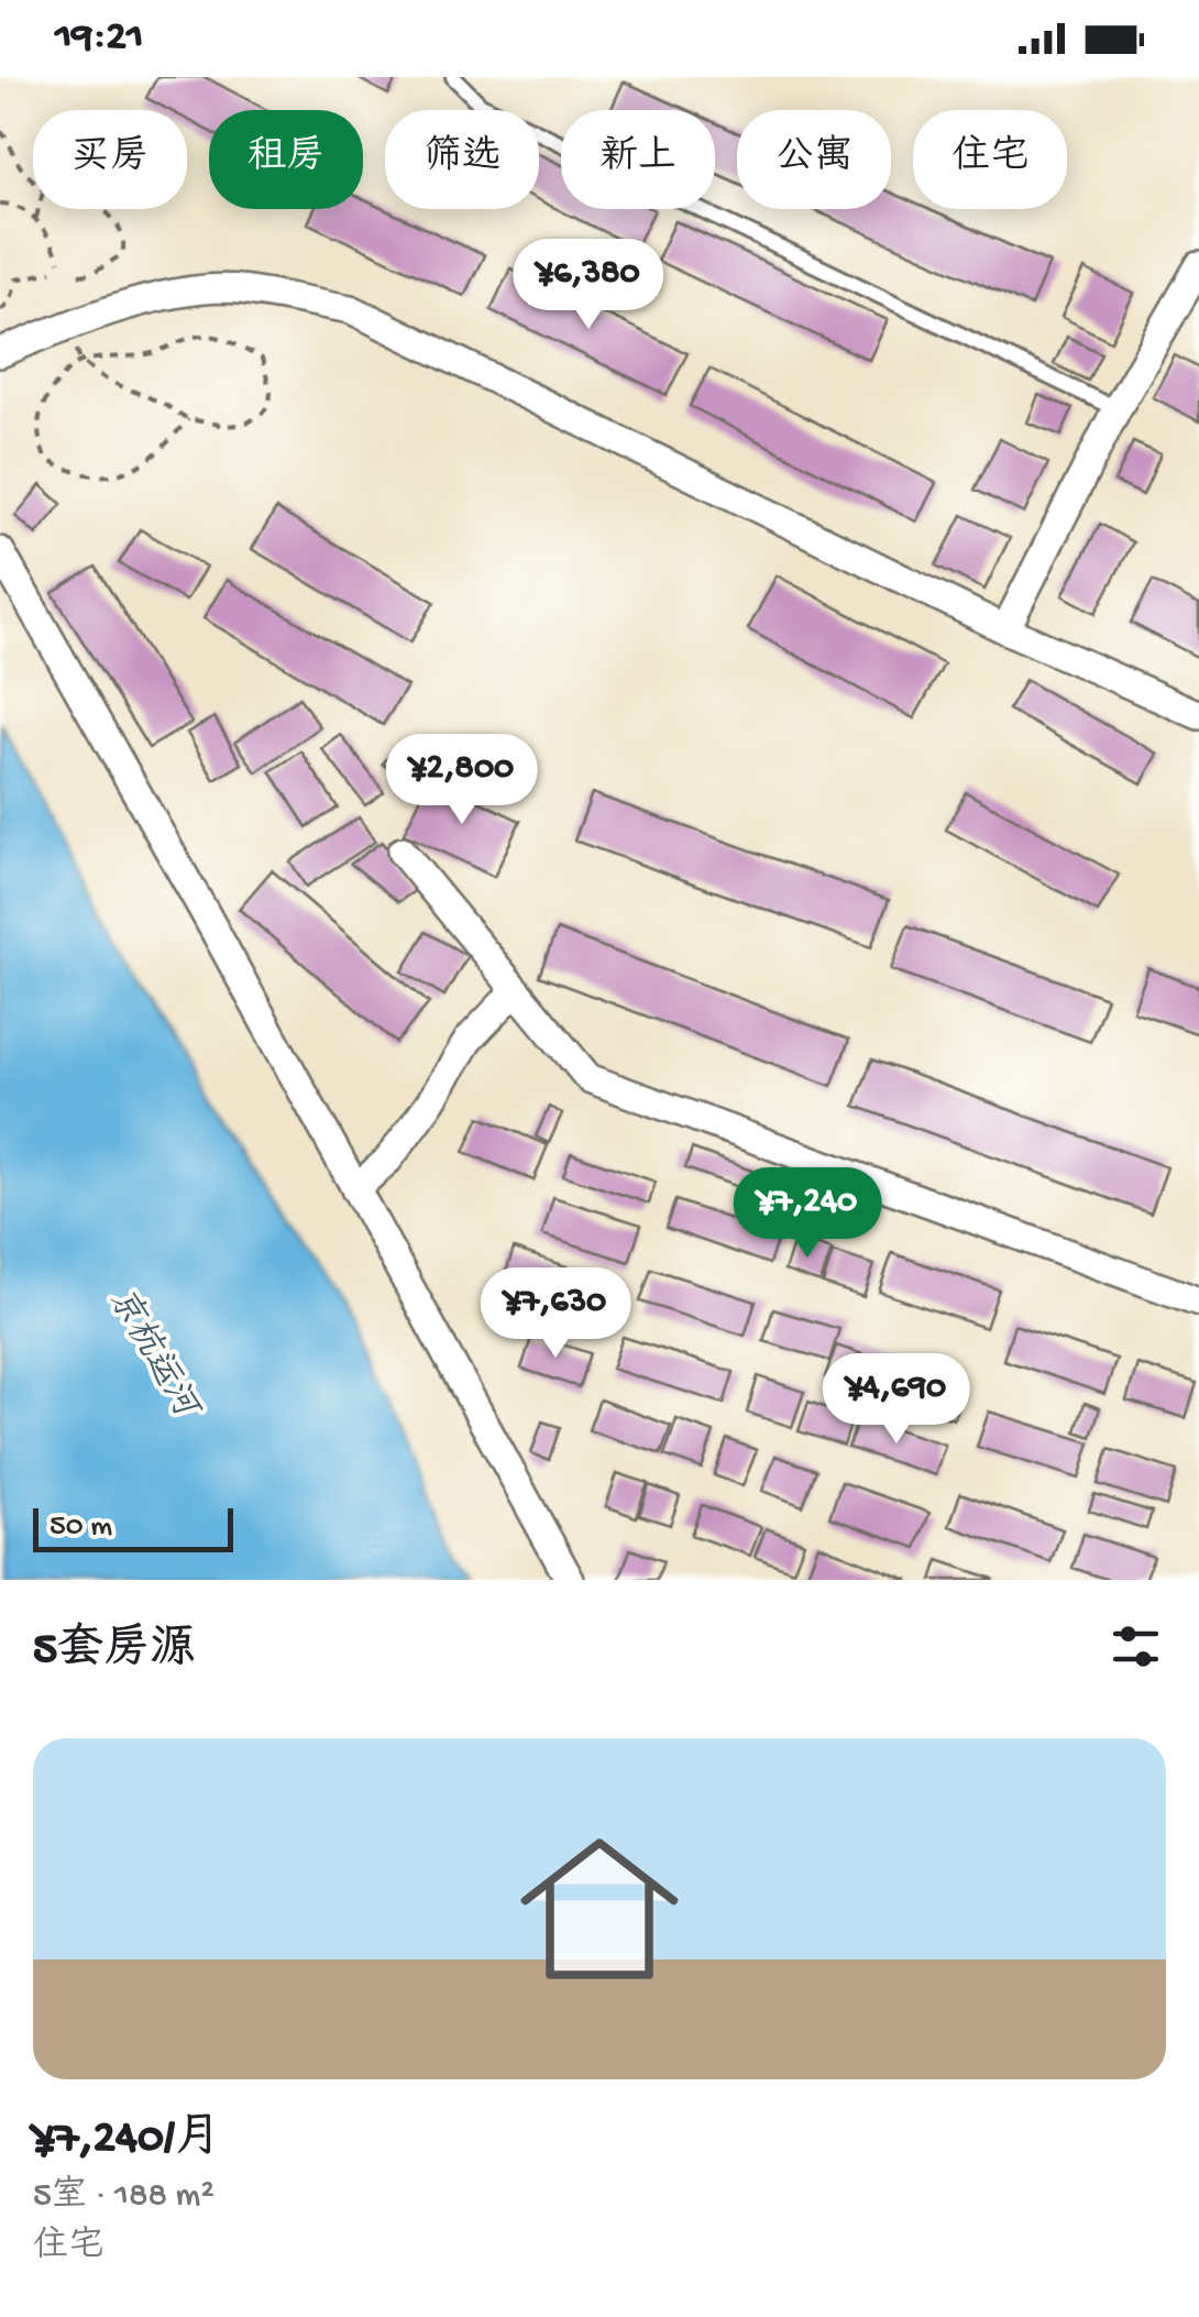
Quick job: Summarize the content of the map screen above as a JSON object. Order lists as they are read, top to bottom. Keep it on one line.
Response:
{"water":["京杭运河"],"scale_bar":"50 m","page":{"status":"19:21","chip":["买房","租房","筛选","新上","公寓","住宅"],"price":["¥6,380","¥2,800","¥7,240","¥7,630","¥4,690"],"scale":"50 m","heading":"5套房源","list":[{"name":"¥7,240/月","note":"5室 · 188 m² · 住宅"}]}}
